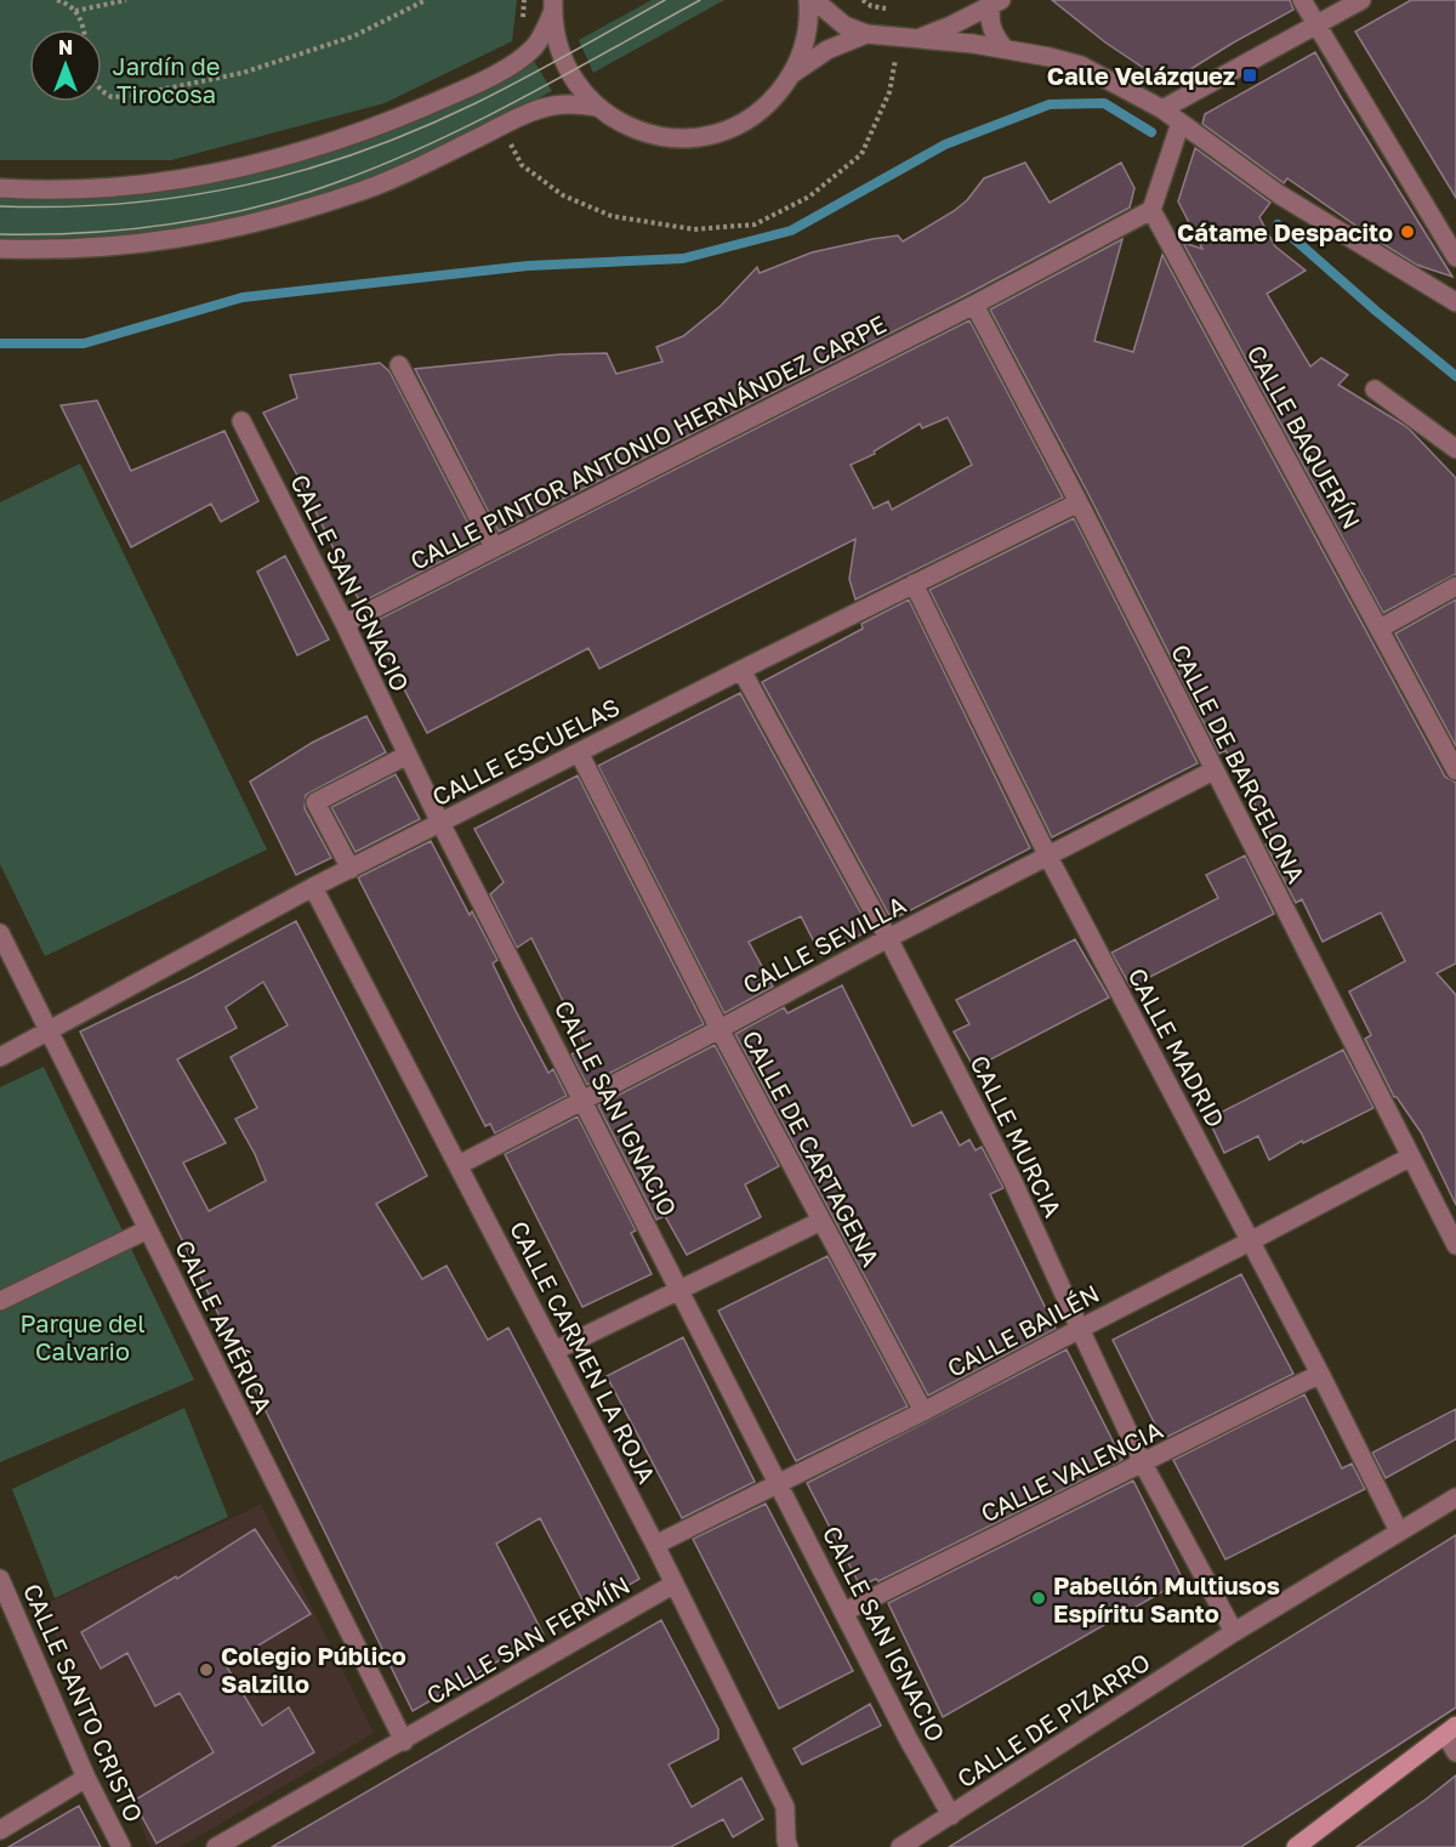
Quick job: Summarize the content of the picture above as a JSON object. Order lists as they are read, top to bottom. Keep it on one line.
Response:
{"streets":{"street":["CALLE BAQUERÍN","CALLE PINTOR ANTONIO HERNÁNDEZ CARPE","CALLE SAN IGNACIO","CALLE ESCUELAS","CALLE DE BARCELONA","CALLE SEVILLA","CALLE MADRID","CALLE MURCIA","CALLE DE CARTAGENA","CALLE AMÉRICA","CALLE BAILÉN","CALLE CARMEN LA ROJA","CALLE VALENCIA","CALLE SAN FERMÍN","CALLE SANTO CRISTO","CALLE DE PIZARRO"]},"crossings":[["CALLE BAQUERÍN","CALLE PINTOR ANTONIO HERNÁNDEZ CARPE"],["CALLE PINTOR ANTONIO HERNÁNDEZ CARPE","CALLE SAN IGNACIO"],["CALLE PINTOR ANTONIO HERNÁNDEZ CARPE","CALLE DE BARCELONA"],["CALLE SAN IGNACIO","CALLE ESCUELAS"],["CALLE SAN IGNACIO","CALLE SEVILLA"],["CALLE SAN IGNACIO","CALLE BAILÉN"],["CALLE SAN IGNACIO","CALLE VALENCIA"],["CALLE SAN IGNACIO","CALLE DE PIZARRO"],["CALLE ESCUELAS","CALLE DE BARCELONA"],["CALLE ESCUELAS","CALLE MADRID"],["CALLE ESCUELAS","CALLE MURCIA"],["CALLE ESCUELAS","CALLE DE CARTAGENA"],["CALLE ESCUELAS","CALLE AMÉRICA"],["CALLE ESCUELAS","CALLE CARMEN LA ROJA"],["CALLE DE BARCELONA","CALLE SEVILLA"],["CALLE DE BARCELONA","CALLE BAILÉN"],["CALLE SEVILLA","CALLE MADRID"],["CALLE SEVILLA","CALLE MURCIA"],["CALLE SEVILLA","CALLE DE CARTAGENA"],["CALLE SEVILLA","CALLE CARMEN LA ROJA"],["CALLE MADRID","CALLE BAILÉN"],["CALLE MADRID","CALLE VALENCIA"],["CALLE MADRID","CALLE DE PIZARRO"],["CALLE MURCIA","CALLE BAILÉN"],["CALLE MURCIA","CALLE VALENCIA"],["CALLE MURCIA","CALLE DE PIZARRO"],["CALLE DE CARTAGENA","CALLE BAILÉN"],["CALLE AMÉRICA","CALLE SAN FERMÍN"],["CALLE BAILÉN","CALLE CARMEN LA ROJA"],["CALLE CARMEN LA ROJA","CALLE SAN FERMÍN"]],"parks":["Jardín de Tirocosa","Parque del Calvario"],"places":{"transit":["Calle Velázquez"],"other":["Cátame Despacito","Pabellón Multiusos Espíritu Santo","Colegio Público Salzillo"]},"north":"top"}
